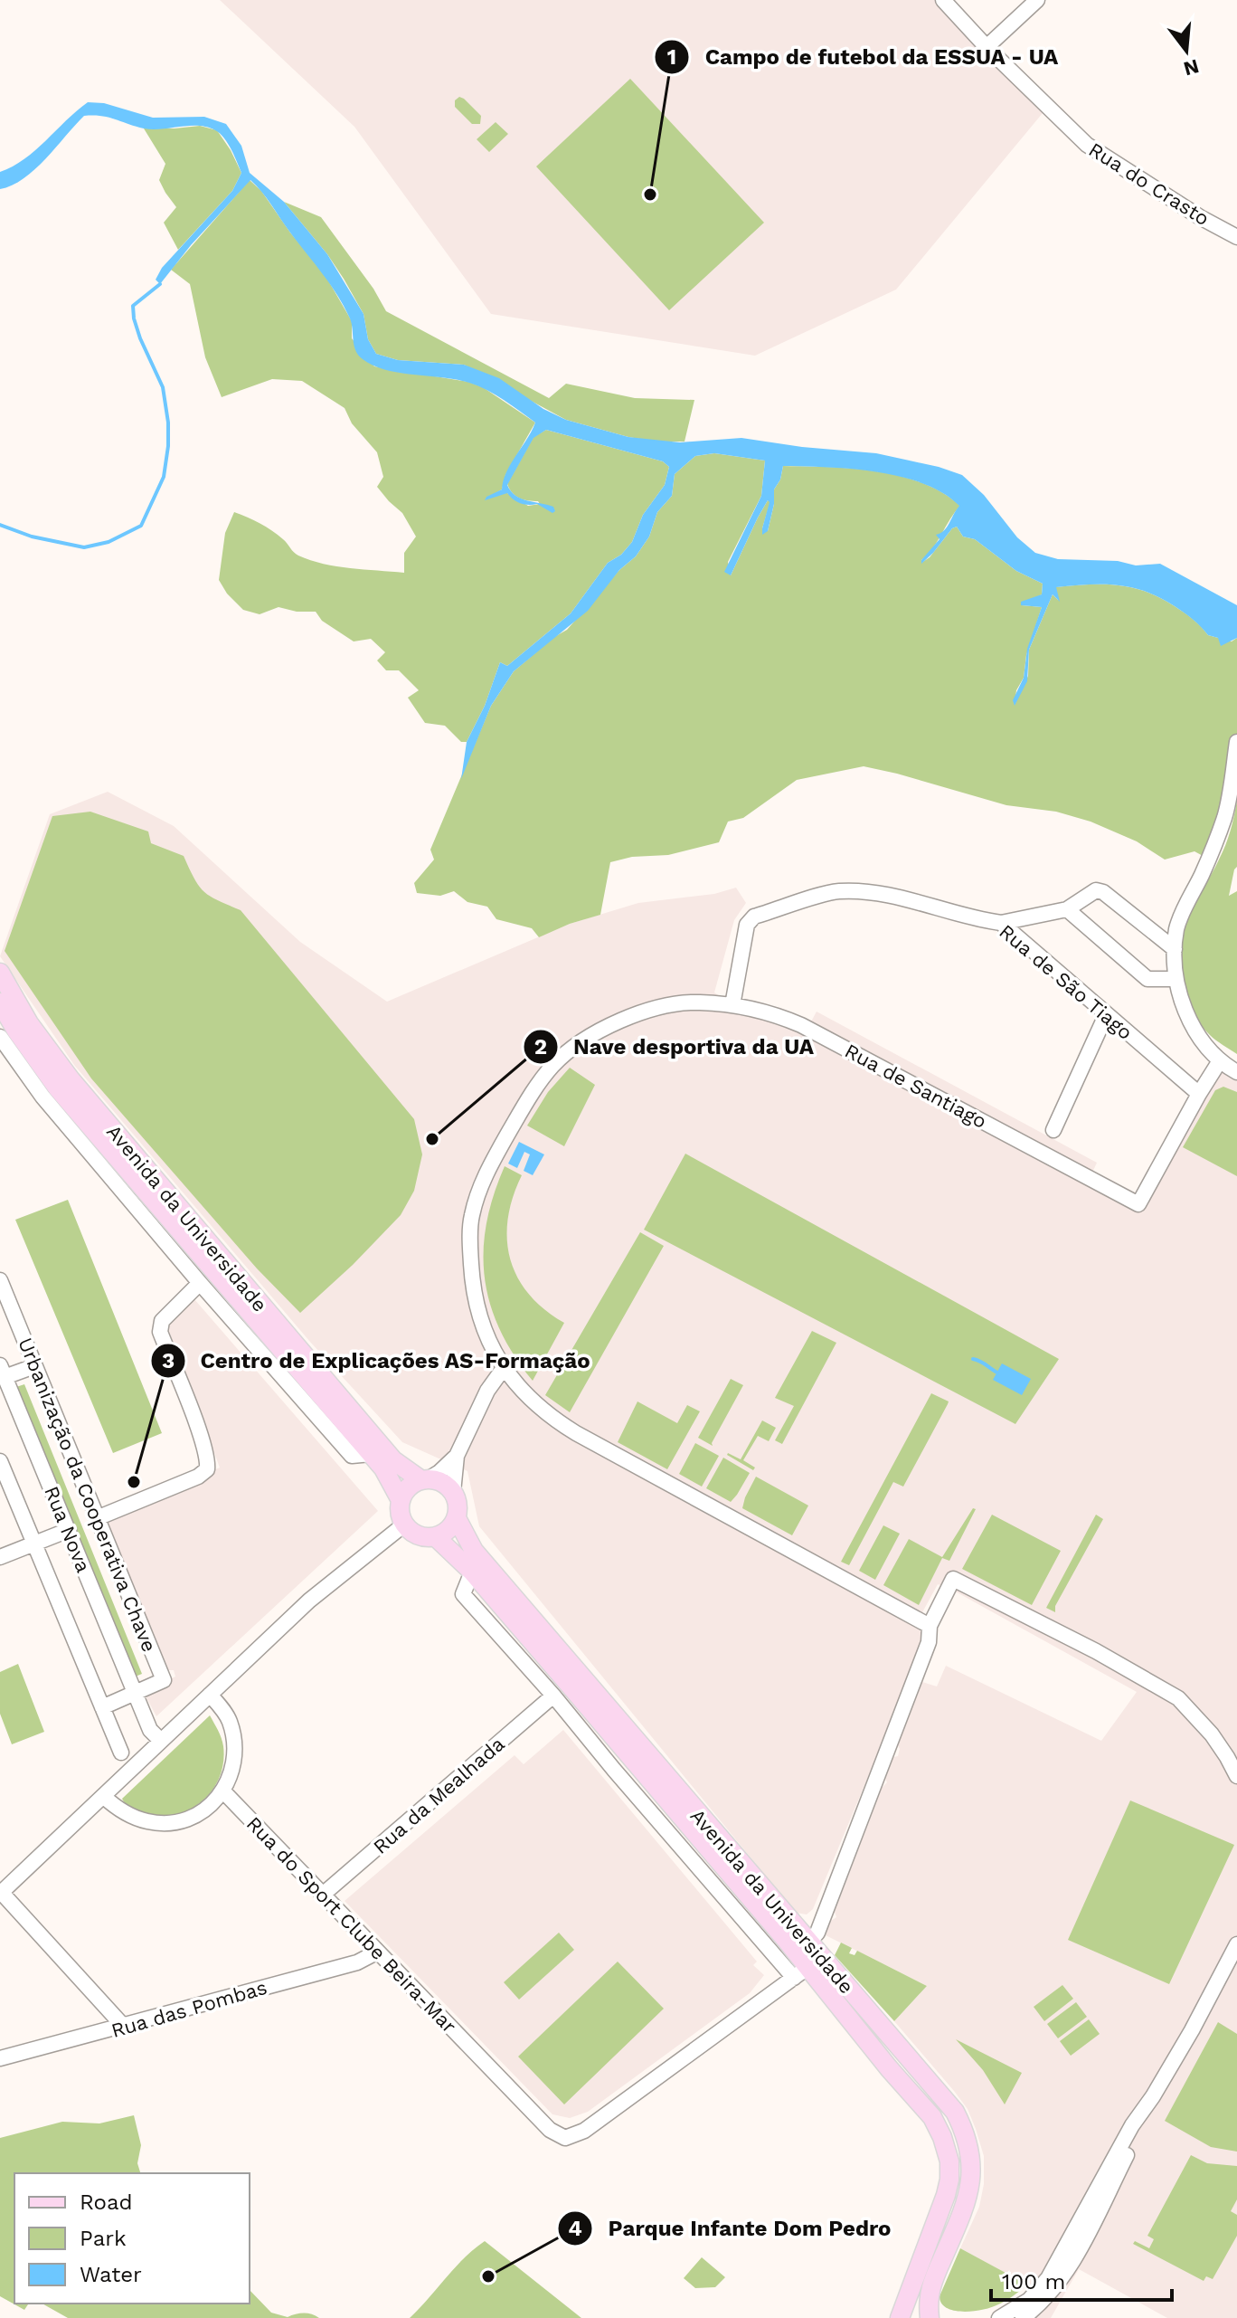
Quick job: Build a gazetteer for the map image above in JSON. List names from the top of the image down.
{
  "streets": {
    "main road": ["Avenida da Universidade"],
    "street": [
      "Rua do Crasto",
      "Rua de São Tiago",
      "Rua de Santiago",
      "Urbanização da Cooperativa Chave",
      "Rua Nova",
      "Rua da Mealhada",
      "Rua do Sport Clube Beira-Mar",
      "Rua das Pombas"
    ]
  },
  "crossings": [
    ["Rua de São Tiago", "Rua de Santiago"],
    ["Avenida da Universidade", "Rua da Mealhada"],
    ["Avenida da Universidade", "Rua do Sport Clube Beira-Mar"],
    ["Urbanização da Cooperativa Chave", "Rua Nova"],
    ["Rua da Mealhada", "Rua do Sport Clube Beira-Mar"],
    ["Rua do Sport Clube Beira-Mar", "Rua das Pombas"]
  ],
  "places": [
    "Campo de futebol da ESSUA - UA",
    "Nave desportiva da UA",
    "Centro de Explicações AS-Formação",
    "Parque Infante Dom Pedro"
  ],
  "legend": ["Road", "Park", "Water"],
  "scale_bar": "100 m",
  "north": "bottom"
}
